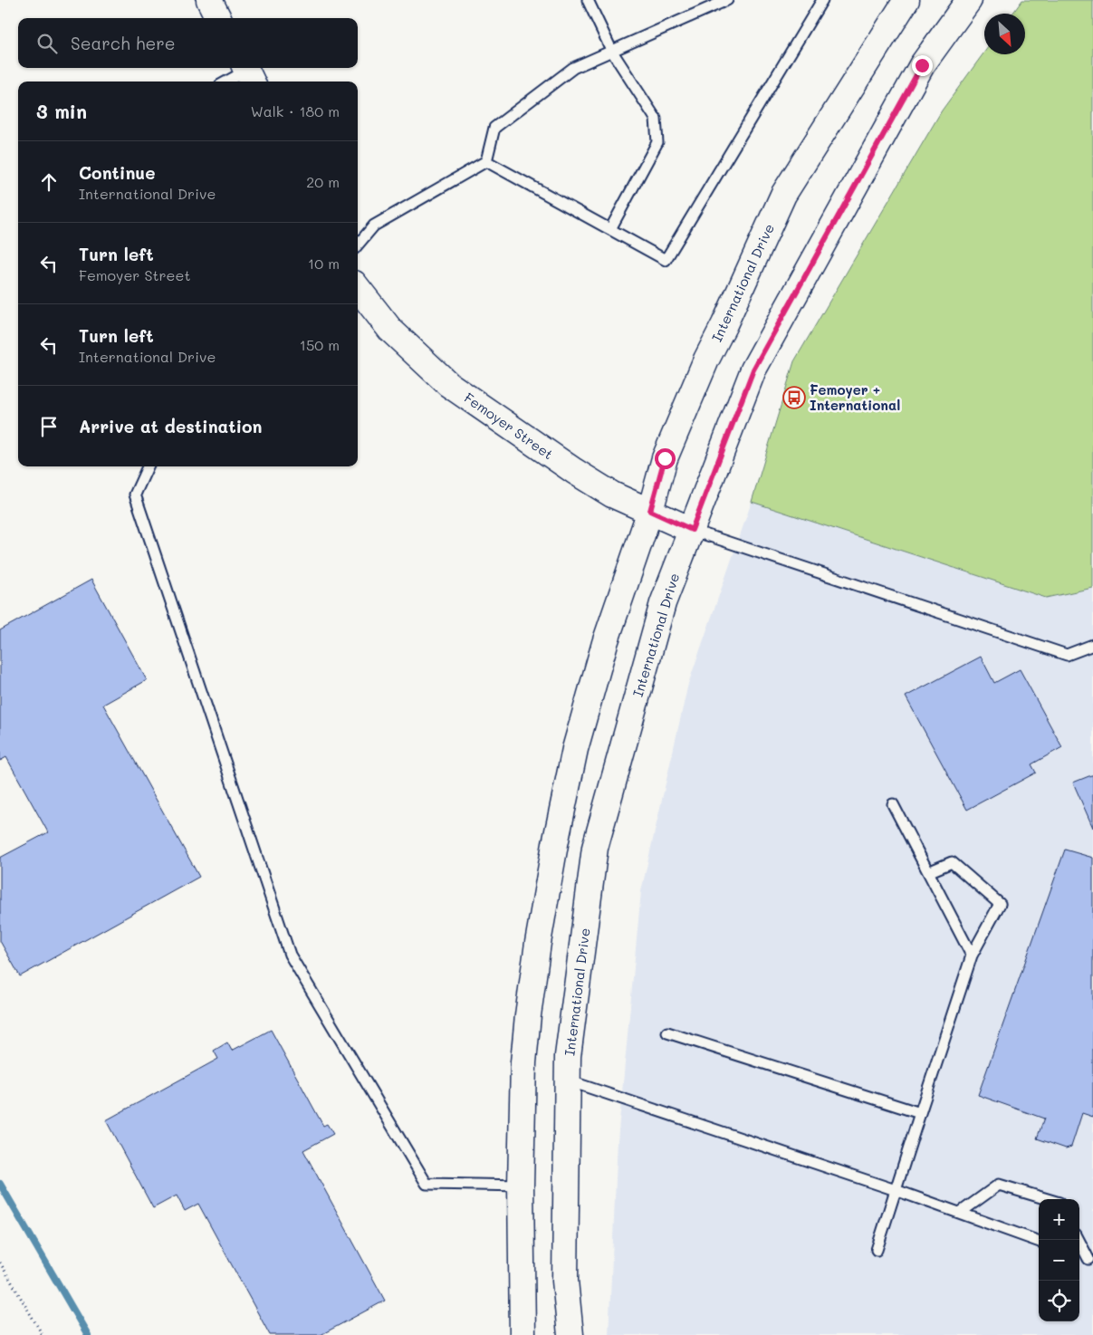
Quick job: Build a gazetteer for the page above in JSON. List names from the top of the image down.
{
  "streets": {
    "main road": ["International Drive", "Femoyer Street"]
  },
  "crossings": [
    ["International Drive", "Femoyer Street"]
  ],
  "places": {
    "bus stop": ["Femoyer + International"]
  },
  "north": "bottom right",
  "page": {
    "search": "Search here",
    "heading": ["3 min", "Walk · 180 m"],
    "list": [
      ["Continue", "International Drive", "20 m"],
      ["Turn left", "Femoyer Street", "10 m"],
      ["Turn left", "International Drive", "150 m"],
      "Arrive at destination"
    ],
    "map_buttons": ["+", "−"]
  }
}
